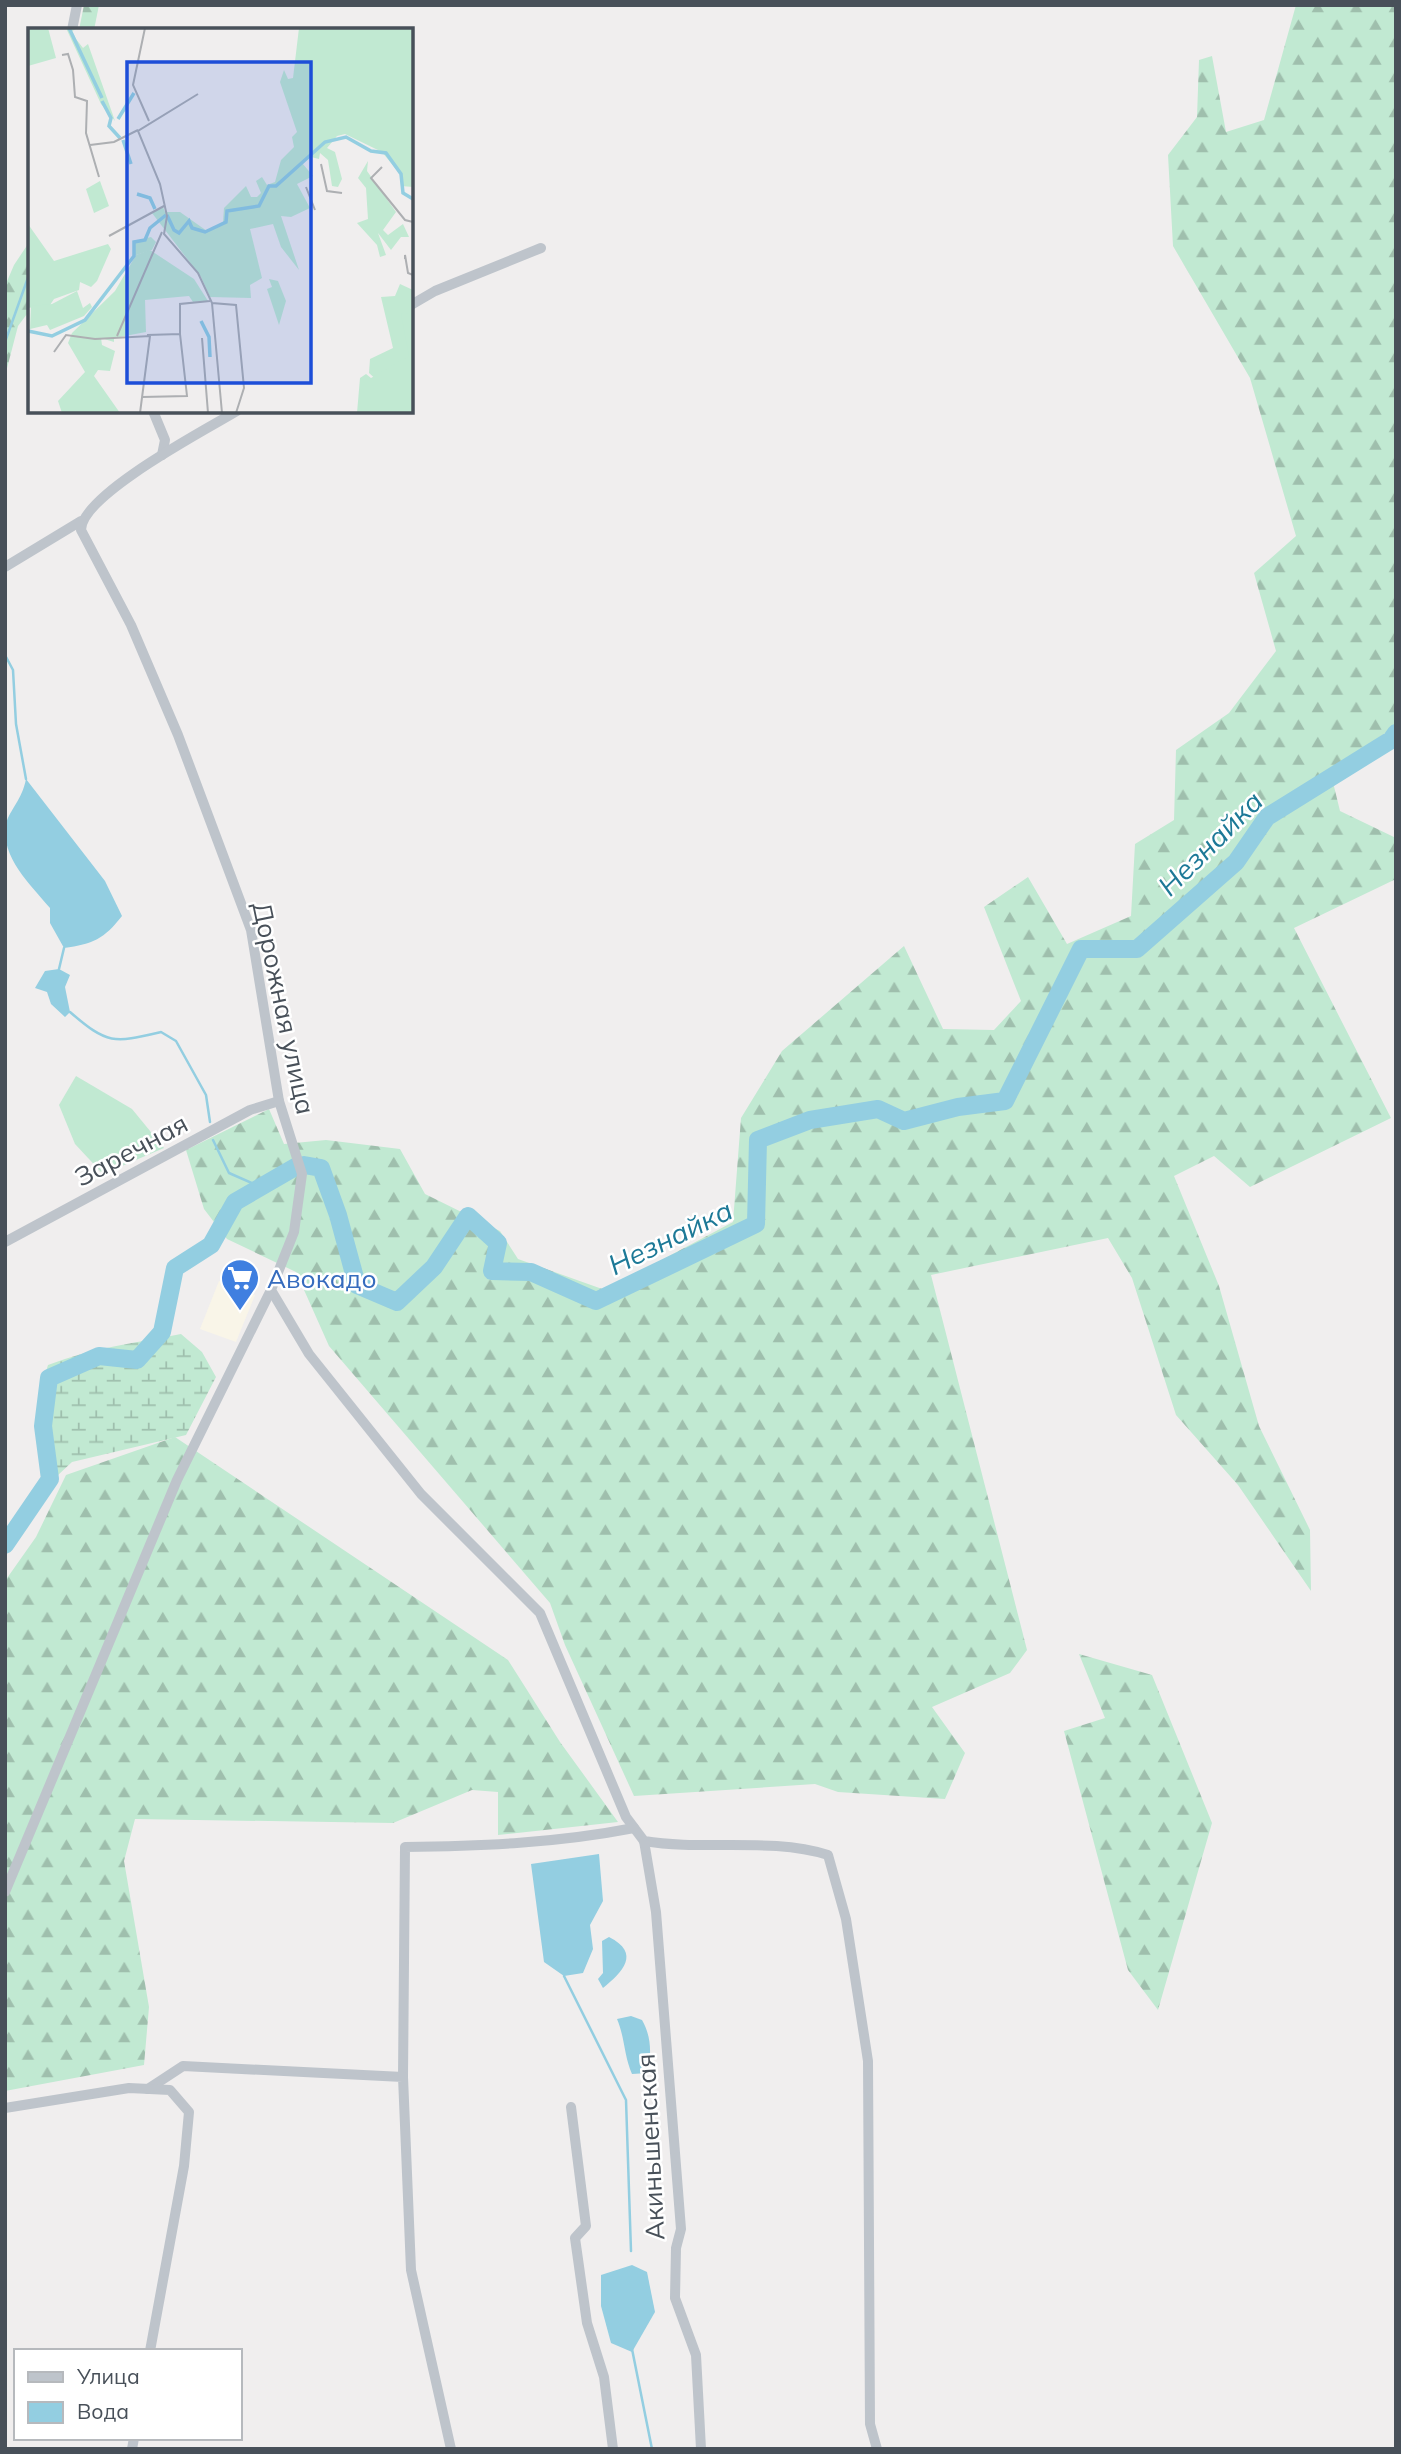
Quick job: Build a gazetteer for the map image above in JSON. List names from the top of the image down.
{
  "streets": {
    "street": ["Дорожная улица", "Заречная", "Акиньшенская"]
  },
  "crossings": [
    ["Дорожная улица", "Заречная"]
  ],
  "water": ["Незнайка"],
  "places": {
    "supermarket": ["Авокадо"]
  },
  "legend": ["Улица", "Вода"]
}
